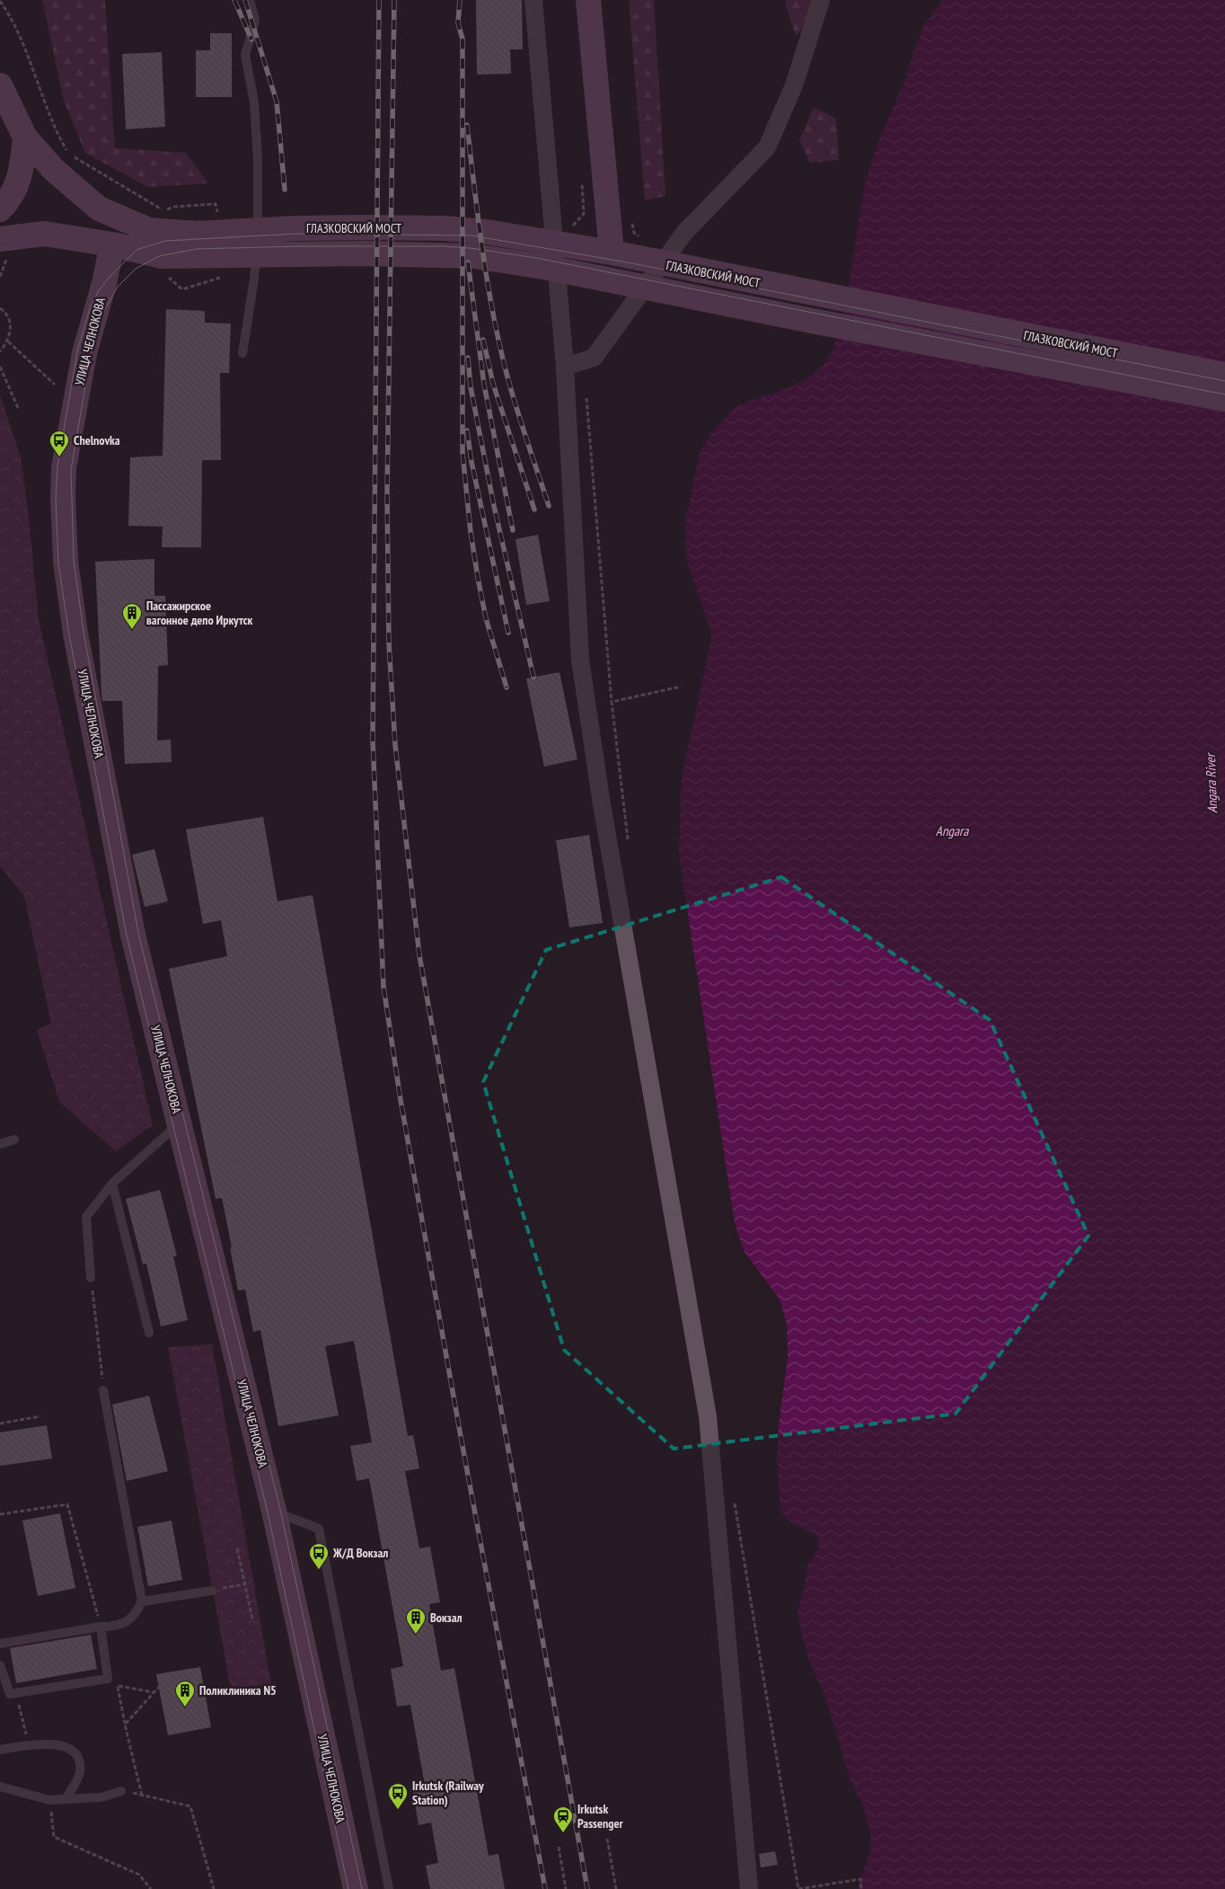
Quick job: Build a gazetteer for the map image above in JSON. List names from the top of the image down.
{
  "streets": {
    "main road": ["ГЛАЗКОВСКИЙ МОСТ", "УЛИЦА ЧЕЛНОКОВА"]
  },
  "water": ["Angara River", "Angara"],
  "places": {
    "bus stop": ["Chelnovka", "Ж/Д Вокзал", "Irkutsk (Railway Station)"],
    "building": ["Пассажирское вагонное депо Иркутск", "Вокзал", "Поликлиника N5"],
    "station": ["Irkutsk Passenger"]
  }
}
